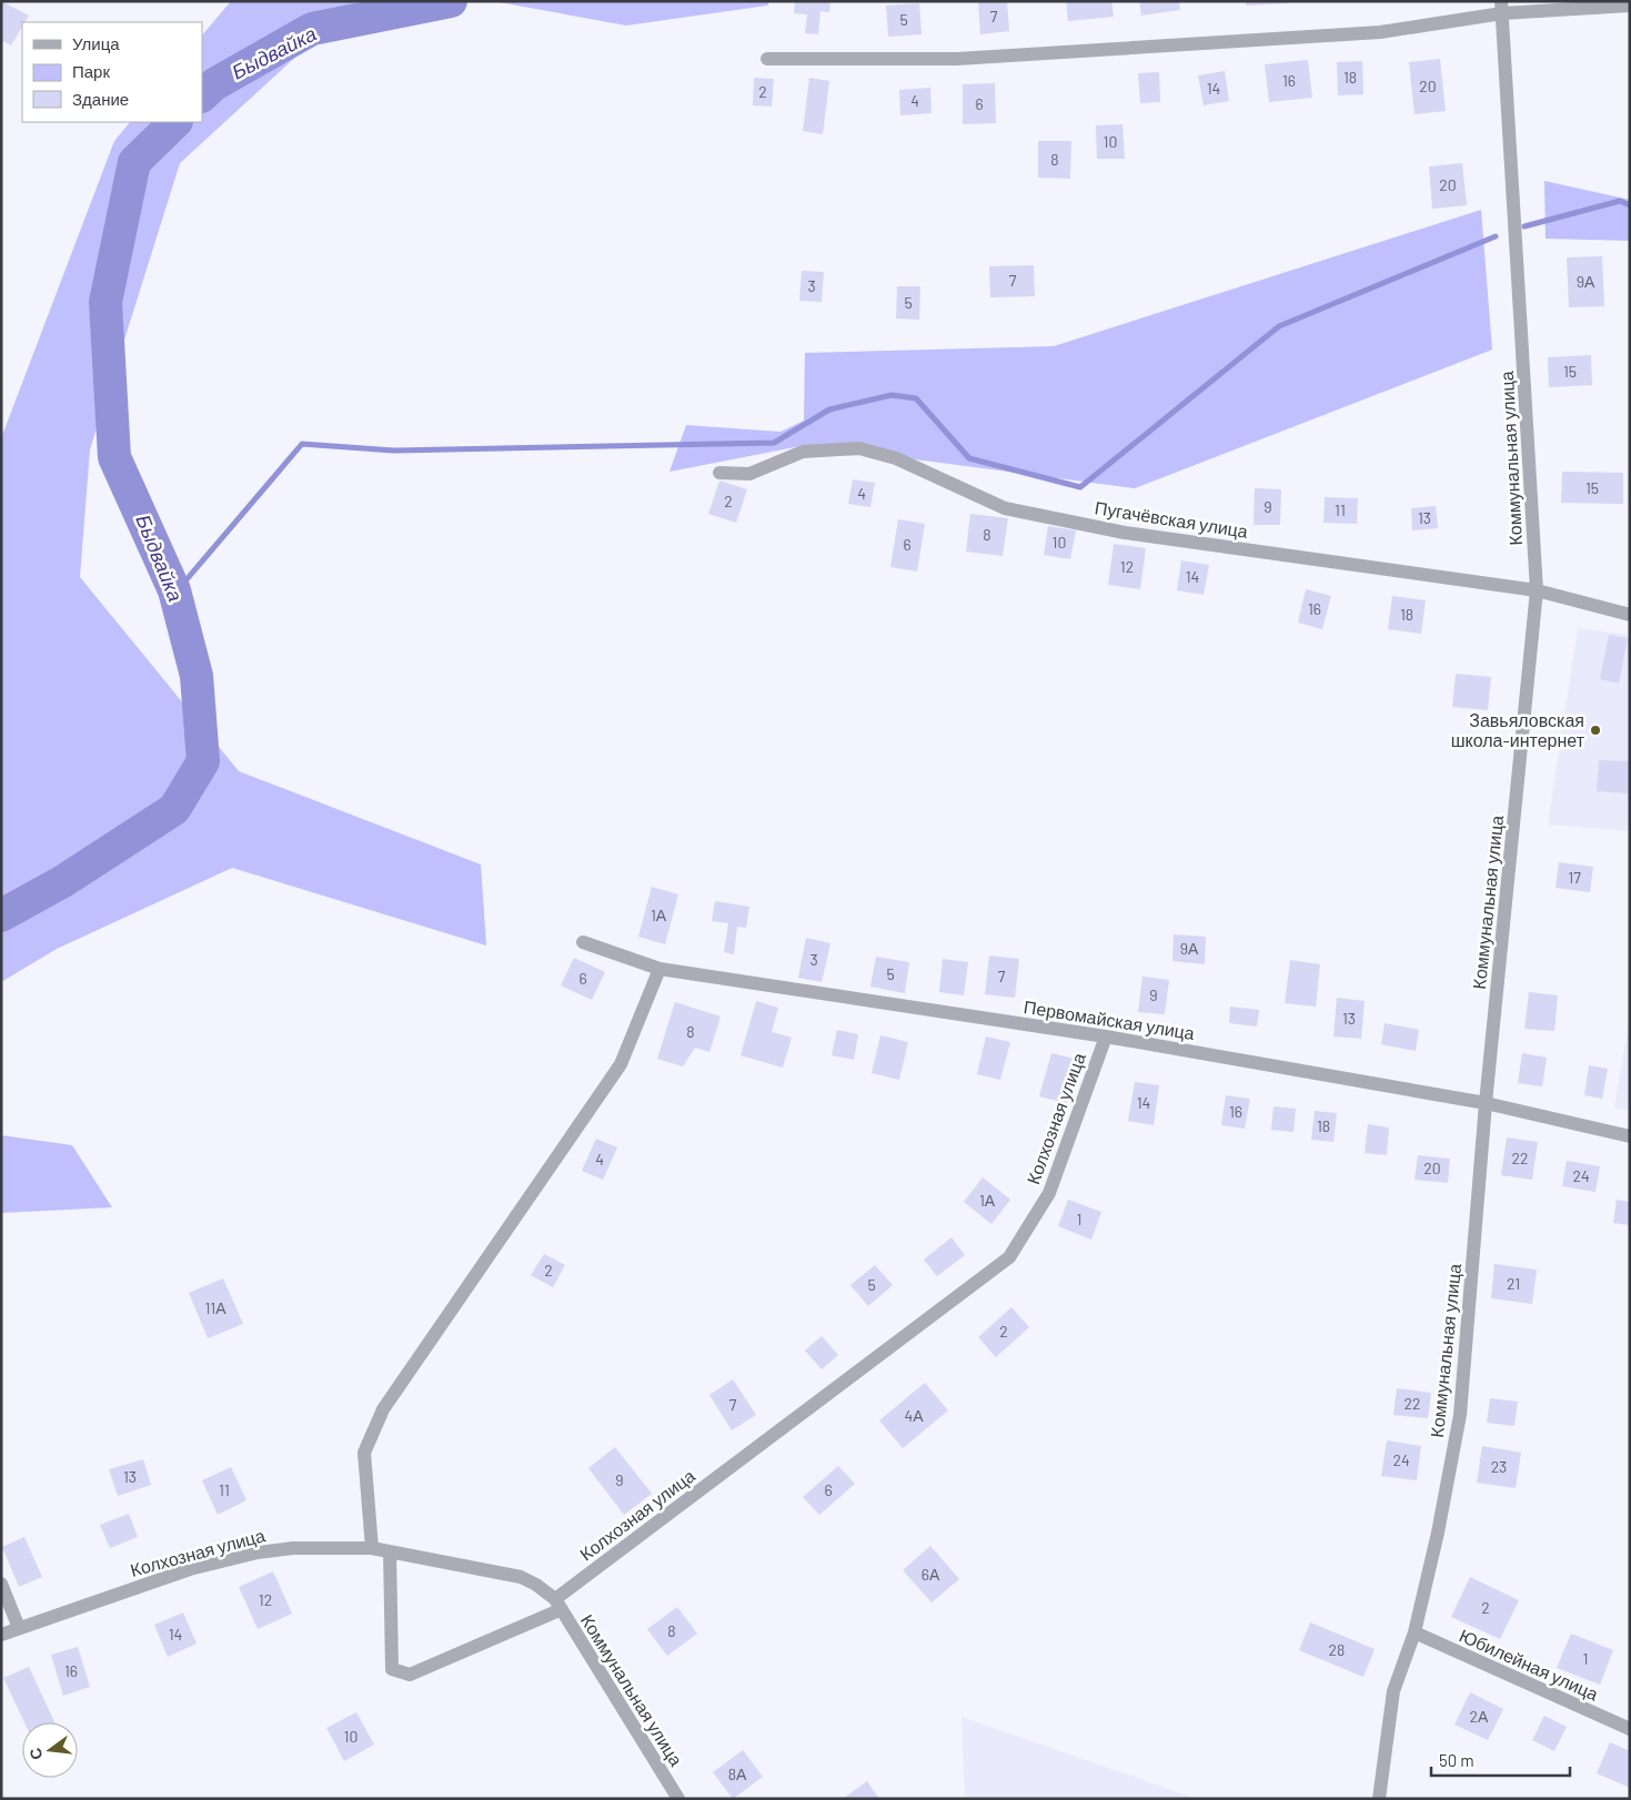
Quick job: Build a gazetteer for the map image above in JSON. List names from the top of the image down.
{
  "streets": {
    "street": [
      "Коммунальная улица",
      "Пугачёвская улица",
      "Первомайская улица",
      "Колхозная улица",
      "Юбилейная улица"
    ]
  },
  "crossings": [
    ["Коммунальная улица", "Пугачёвская улица"],
    ["Коммунальная улица", "Первомайская улица"],
    ["Коммунальная улица", "Колхозная улица"],
    ["Коммунальная улица", "Юбилейная улица"],
    ["Первомайская улица", "Колхозная улица"]
  ],
  "water": ["Быдвайка"],
  "places": ["Завьяловская школа-интернет"],
  "house_numbers": [
    "7",
    "5",
    "18",
    "16",
    "20",
    "14",
    "2",
    "4",
    "6",
    "10",
    "8",
    "20",
    "7",
    "9А",
    "3",
    "5",
    "15",
    "15",
    "4",
    "2",
    "9",
    "11",
    "13",
    "8",
    "10",
    "6",
    "12",
    "14",
    "16",
    "18",
    "17",
    "1А",
    "9А",
    "3",
    "5",
    "7",
    "6",
    "9",
    "13",
    "8",
    "14",
    "16",
    "18",
    "22",
    "4",
    "20",
    "24",
    "1А",
    "1",
    "2",
    "21",
    "5",
    "11А",
    "2",
    "22",
    "7",
    "4А",
    "24",
    "23",
    "13",
    "9",
    "11",
    "6",
    "6А",
    "12",
    "2",
    "8",
    "14",
    "28",
    "1",
    "16",
    "2А",
    "10",
    "8А"
  ],
  "legend": ["Улица", "Парк", "Здание"],
  "scale_bar": "50 m",
  "north": "left"
}
